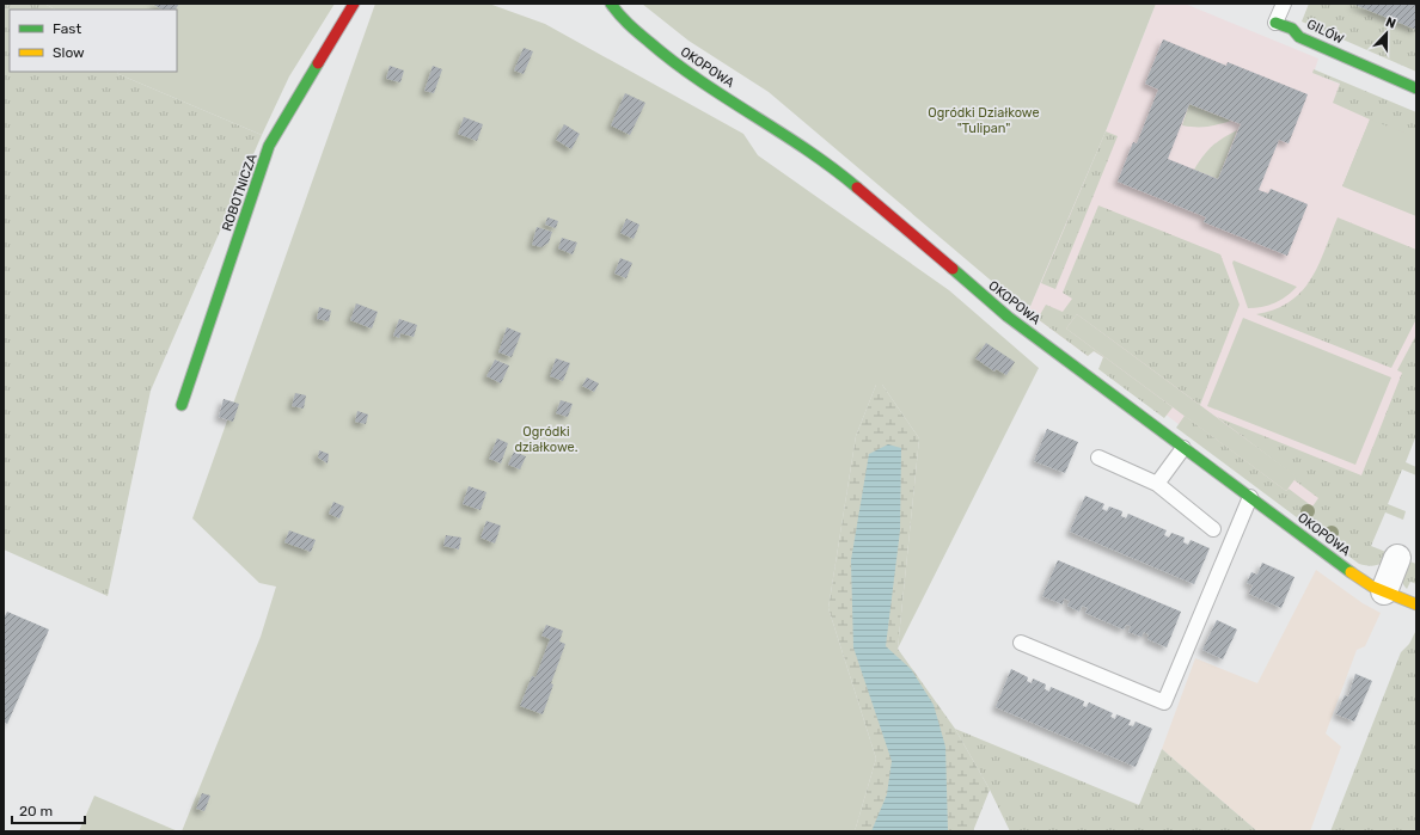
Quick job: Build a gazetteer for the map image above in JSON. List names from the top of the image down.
{
  "streets": {
    "street": ["GILÓW", "OKOPOWA", "ROBOTNICZA"]
  },
  "parks": ["Ogródki Działkowe \"Tulipan\"", "Ogródki działkowe."],
  "legend": ["Fast", "Slow"],
  "scale_bar": "20 m",
  "north": "top"
}
